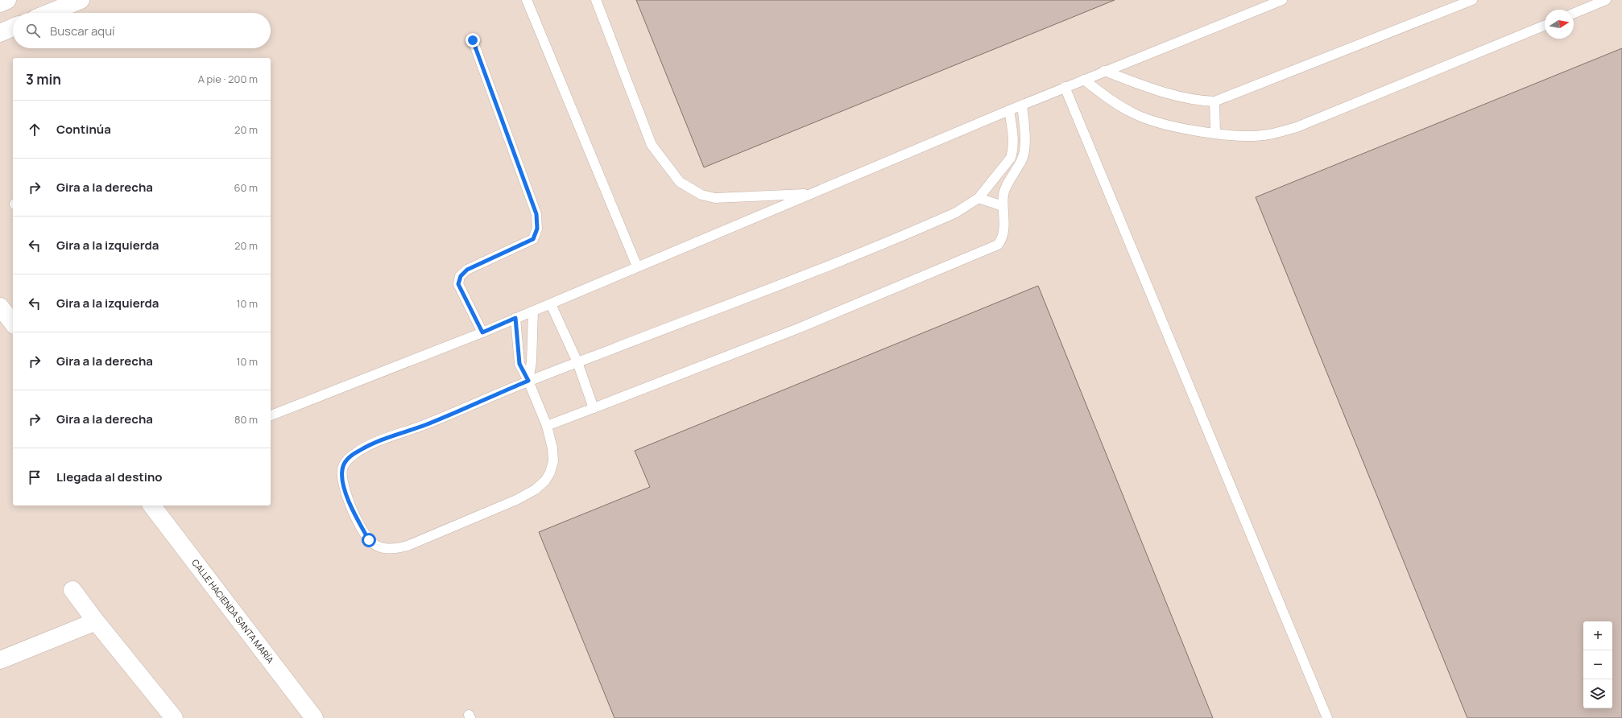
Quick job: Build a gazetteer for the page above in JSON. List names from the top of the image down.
{
  "streets": {
    "street": ["CALLE HACIENDA SANTA MARÍA"]
  },
  "north": "right",
  "page": {
    "search": "Buscar aquí",
    "heading": ["3 min", "A pie · 200 m"],
    "list": [
      ["Continúa", "20 m"],
      ["Gira a la derecha", "60 m"],
      ["Gira a la izquierda", "20 m"],
      ["Gira a la izquierda", "10 m"],
      ["Gira a la derecha", "10 m"],
      ["Gira a la derecha", "80 m"],
      "Llegada al destino"
    ],
    "map_buttons": ["+", "−"]
  }
}
